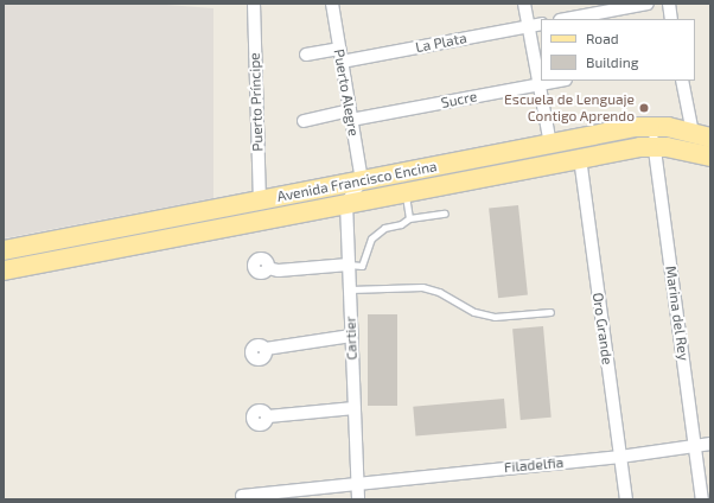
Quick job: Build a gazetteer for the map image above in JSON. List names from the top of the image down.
{
  "streets": {
    "main road": ["Avenida Francisco Encina"],
    "street": [
      "La Plata",
      "Puerto Alegre",
      "Sucre",
      "Puerto Príncipe",
      "Marina del Rey",
      "Oro Grande",
      "Cartier",
      "Filadelfia"
    ]
  },
  "crossings": [
    ["La Plata", "Puerto Alegre"],
    ["Puerto Alegre", "Sucre"],
    ["Puerto Alegre", "Avenida Francisco Encina"],
    ["Puerto Príncipe", "Avenida Francisco Encina"],
    ["Avenida Francisco Encina", "Marina del Rey"],
    ["Avenida Francisco Encina", "Oro Grande"],
    ["Avenida Francisco Encina", "Cartier"],
    ["Marina del Rey", "Filadelfia"],
    ["Oro Grande", "Filadelfia"],
    ["Cartier", "Filadelfia"]
  ],
  "places": ["Escuela de Lenguaje Contigo Aprendo"],
  "legend": ["Road", "Building"]
}
